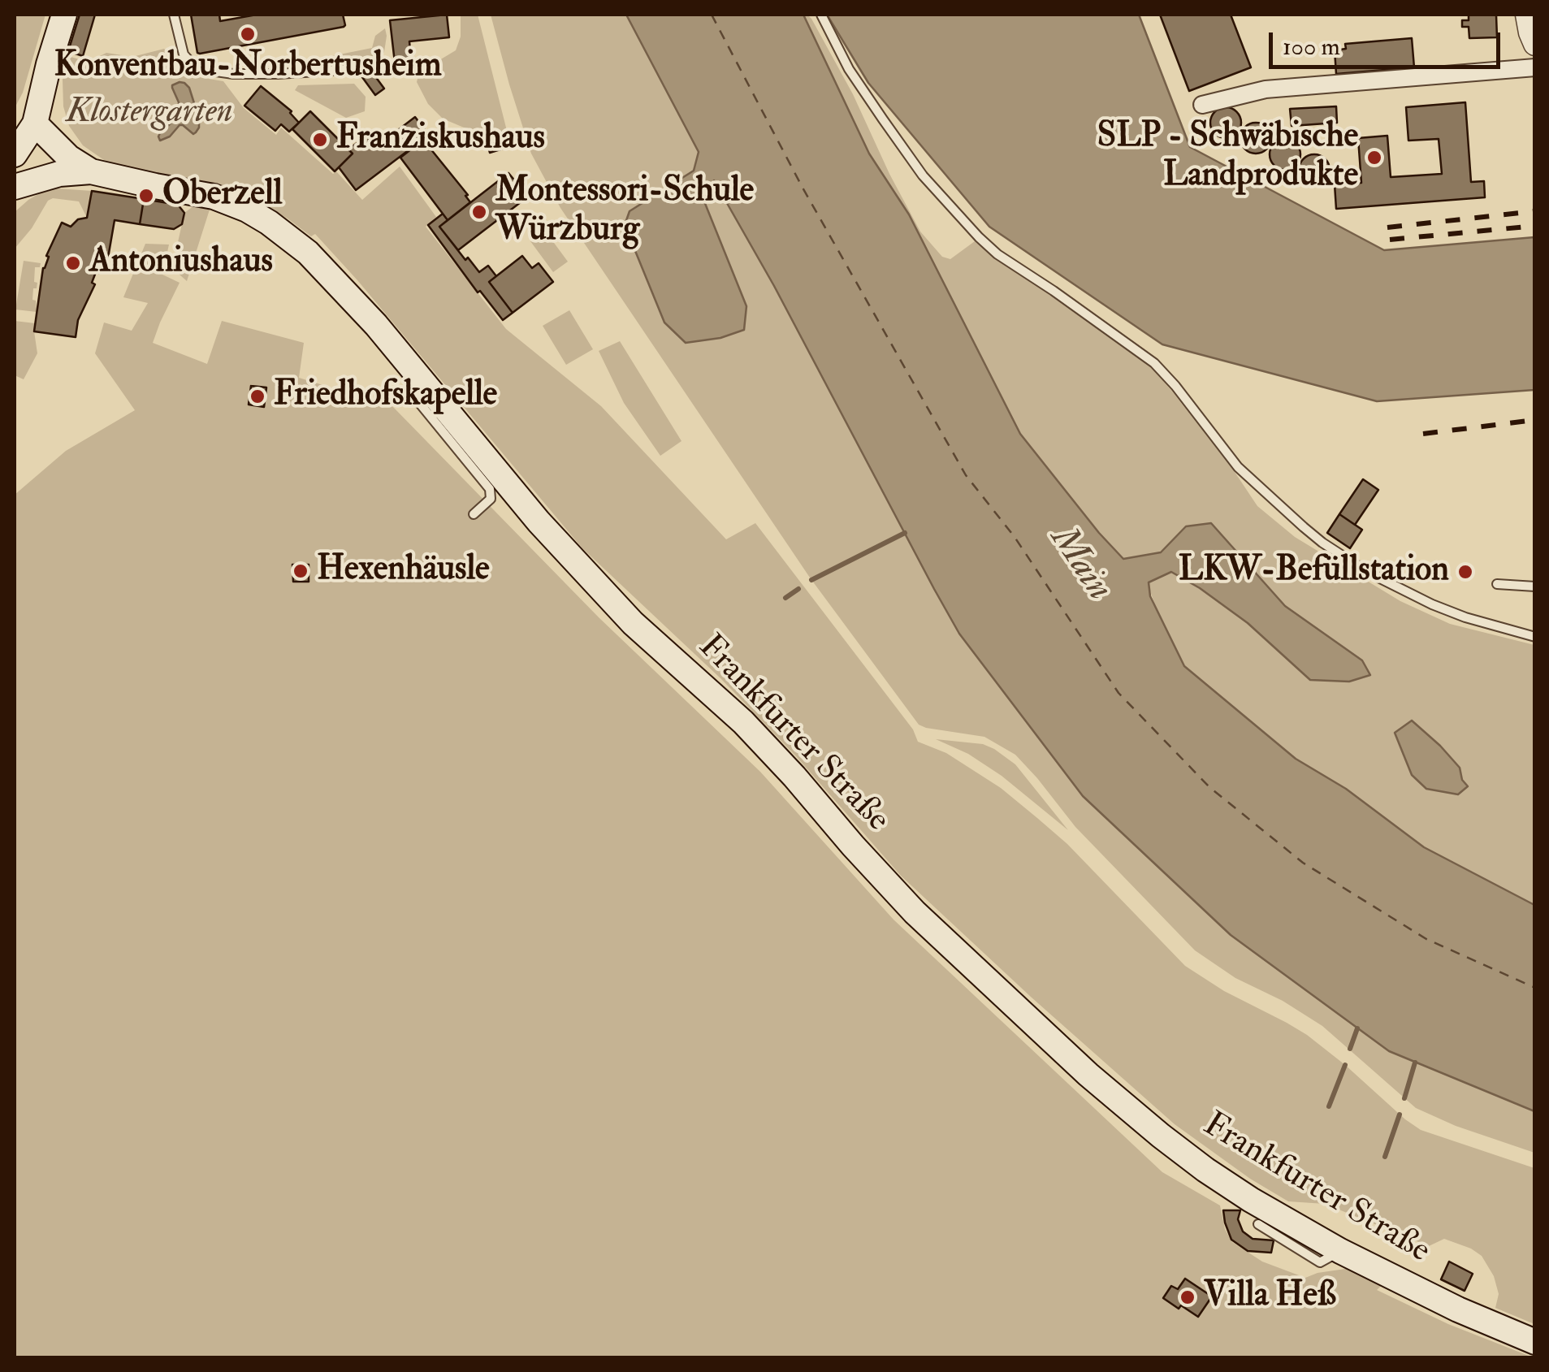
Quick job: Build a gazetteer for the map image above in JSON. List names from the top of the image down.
{
  "streets": {
    "main road": ["Frankfurter Straße"]
  },
  "water": ["Main"],
  "parks": ["Klostergarten"],
  "places": [
    "Konventbau-Norbertusheim",
    "Franziskushaus",
    "SLP - Schwäbische Landprodukte",
    "Oberzell",
    "Montessori-Schule Würzburg",
    "Antoniushaus",
    "Friedhofskapelle",
    "Hexenhäusle",
    "LKW-Befüllstation",
    "Villa Heß"
  ],
  "scale_bar": "100 m"
}
